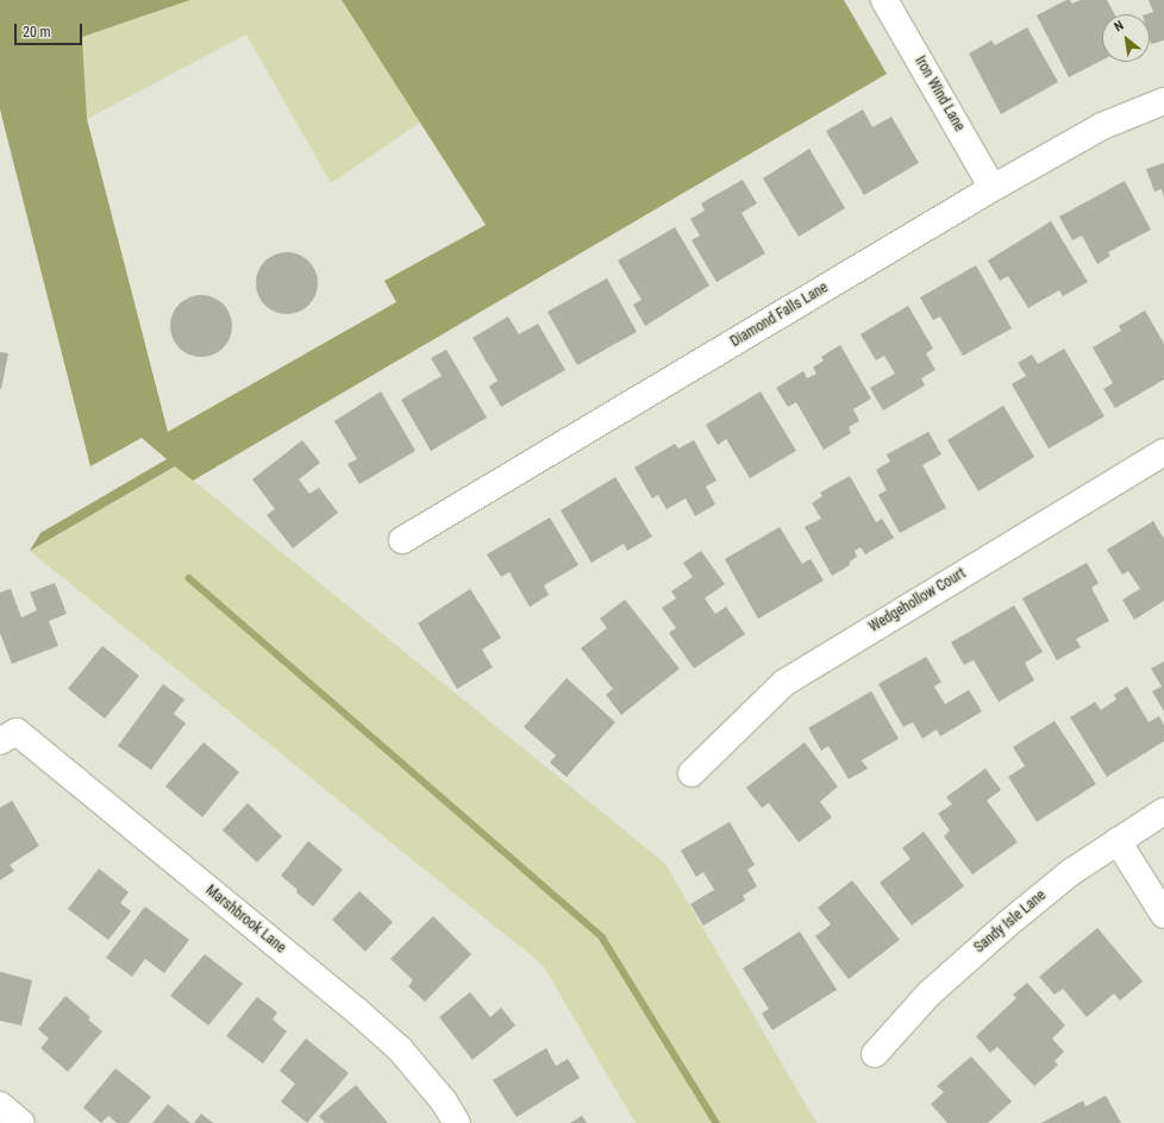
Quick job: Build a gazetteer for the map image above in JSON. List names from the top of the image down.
{
  "streets": {
    "street": [
      "Iron Wind Lane",
      "Diamond Falls Lane",
      "Wedgehollow Court",
      "Marshbrook Lane",
      "Sandy Isle Lane"
    ]
  },
  "crossings": [
    ["Iron Wind Lane", "Diamond Falls Lane"]
  ],
  "scale_bar": "20 m",
  "north": "top left"
}
